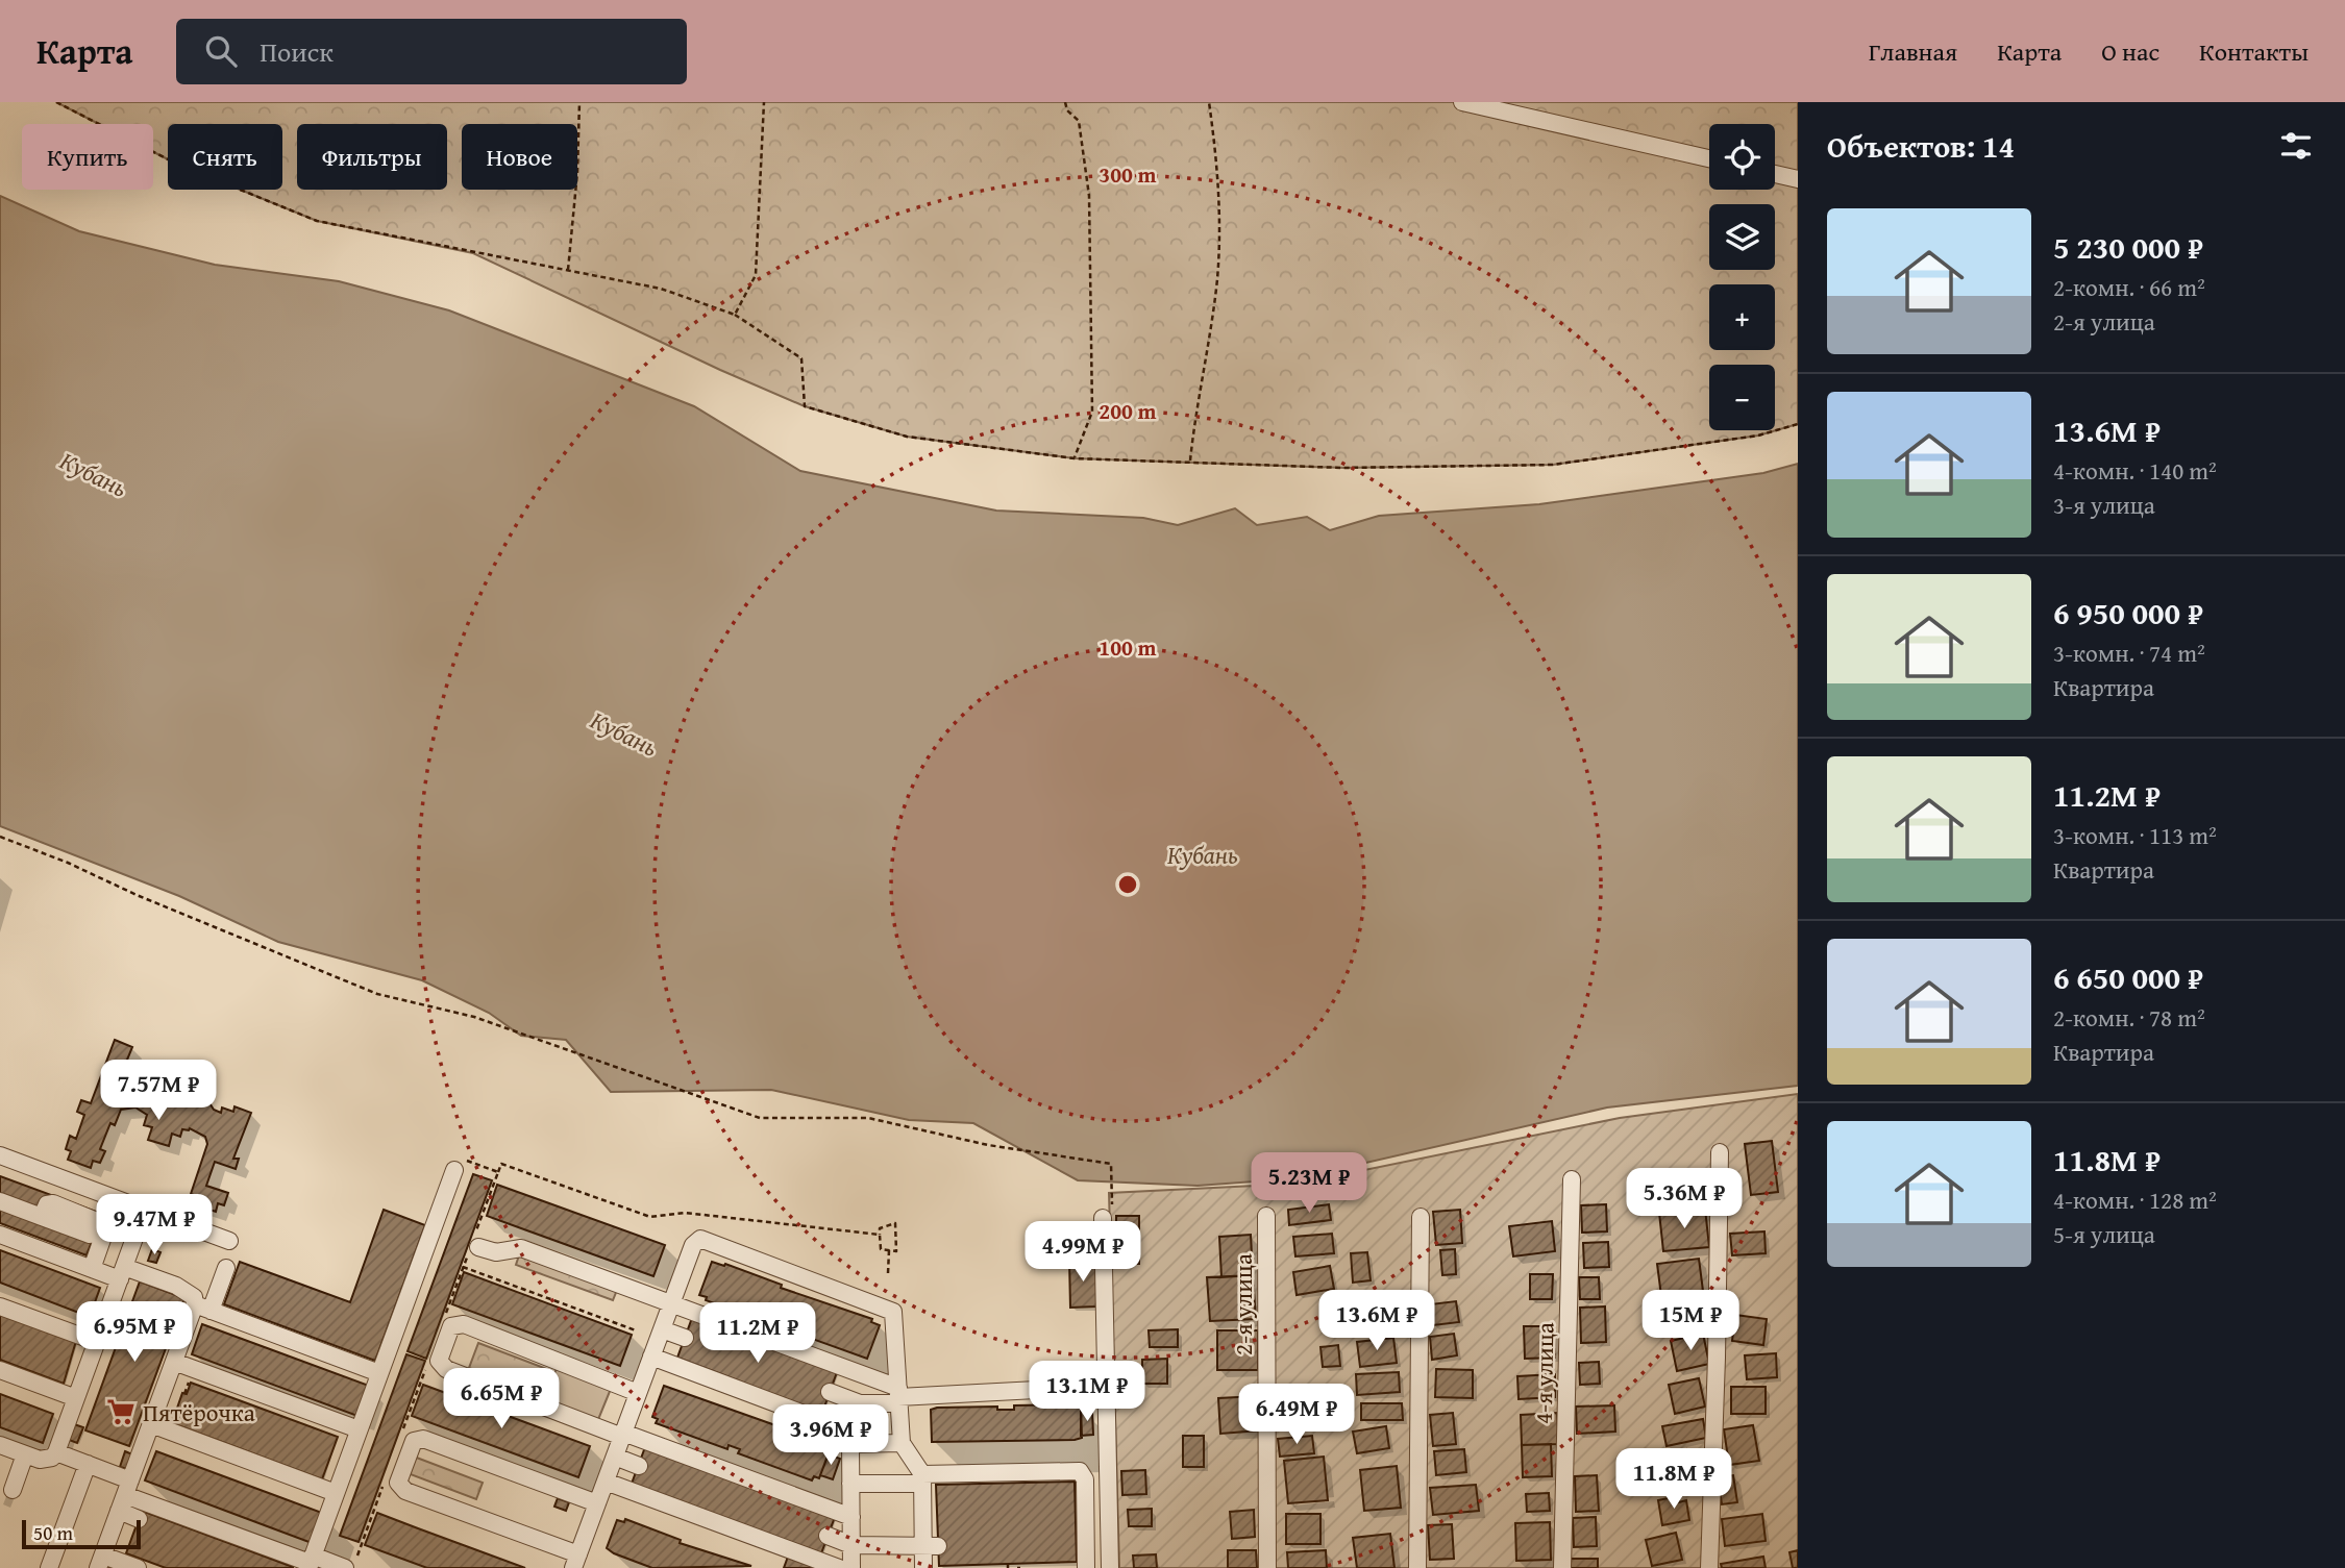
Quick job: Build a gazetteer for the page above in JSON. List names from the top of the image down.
{
  "streets": {
    "street": ["2-я улица", "4-я улица"]
  },
  "water": ["Кубань"],
  "places": {
    "supermarket": ["Пятёрочка"]
  },
  "scale_bar": "50 m",
  "page": {
    "header": "Карта",
    "search": "Поиск",
    "nav": [
      "Главная",
      "Карта",
      "О нас",
      "Контакты"
    ],
    "heading": "Объектов: 14",
    "map_buttons": ["+", "−"],
    "chip": [
      "Купить",
      "Снять",
      "Фильтры",
      "Новое"
    ],
    "list": [
      {
        "name": "5 230 000 ₽",
        "note": "2-комн. · 66 m² · 2-я улица"
      },
      {
        "name": "13.6M ₽",
        "note": "4-комн. · 140 m² · 3-я улица"
      },
      {
        "name": "6 950 000 ₽",
        "note": "3-комн. · 74 m² · Квартира"
      },
      {
        "name": "11.2M ₽",
        "note": "3-комн. · 113 m² · Квартира"
      },
      {
        "name": "6 650 000 ₽",
        "note": "2-комн. · 78 m² · Квартира"
      },
      {
        "name": "11.8M ₽",
        "note": "4-комн. · 128 m² · 5-я улица"
      }
    ],
    "price": [
      "7.57M ₽",
      "5.23M ₽",
      "5.36M ₽",
      "9.47M ₽",
      "4.99M ₽",
      "13.6M ₽",
      "15M ₽",
      "6.95M ₽",
      "11.2M ₽",
      "13.1M ₽",
      "6.65M ₽",
      "6.49M ₽",
      "3.96M ₽",
      "11.8M ₽"
    ],
    "scale": "50 m"
  },
  "rings": ["300 m", "200 m", "100 m"]
}
